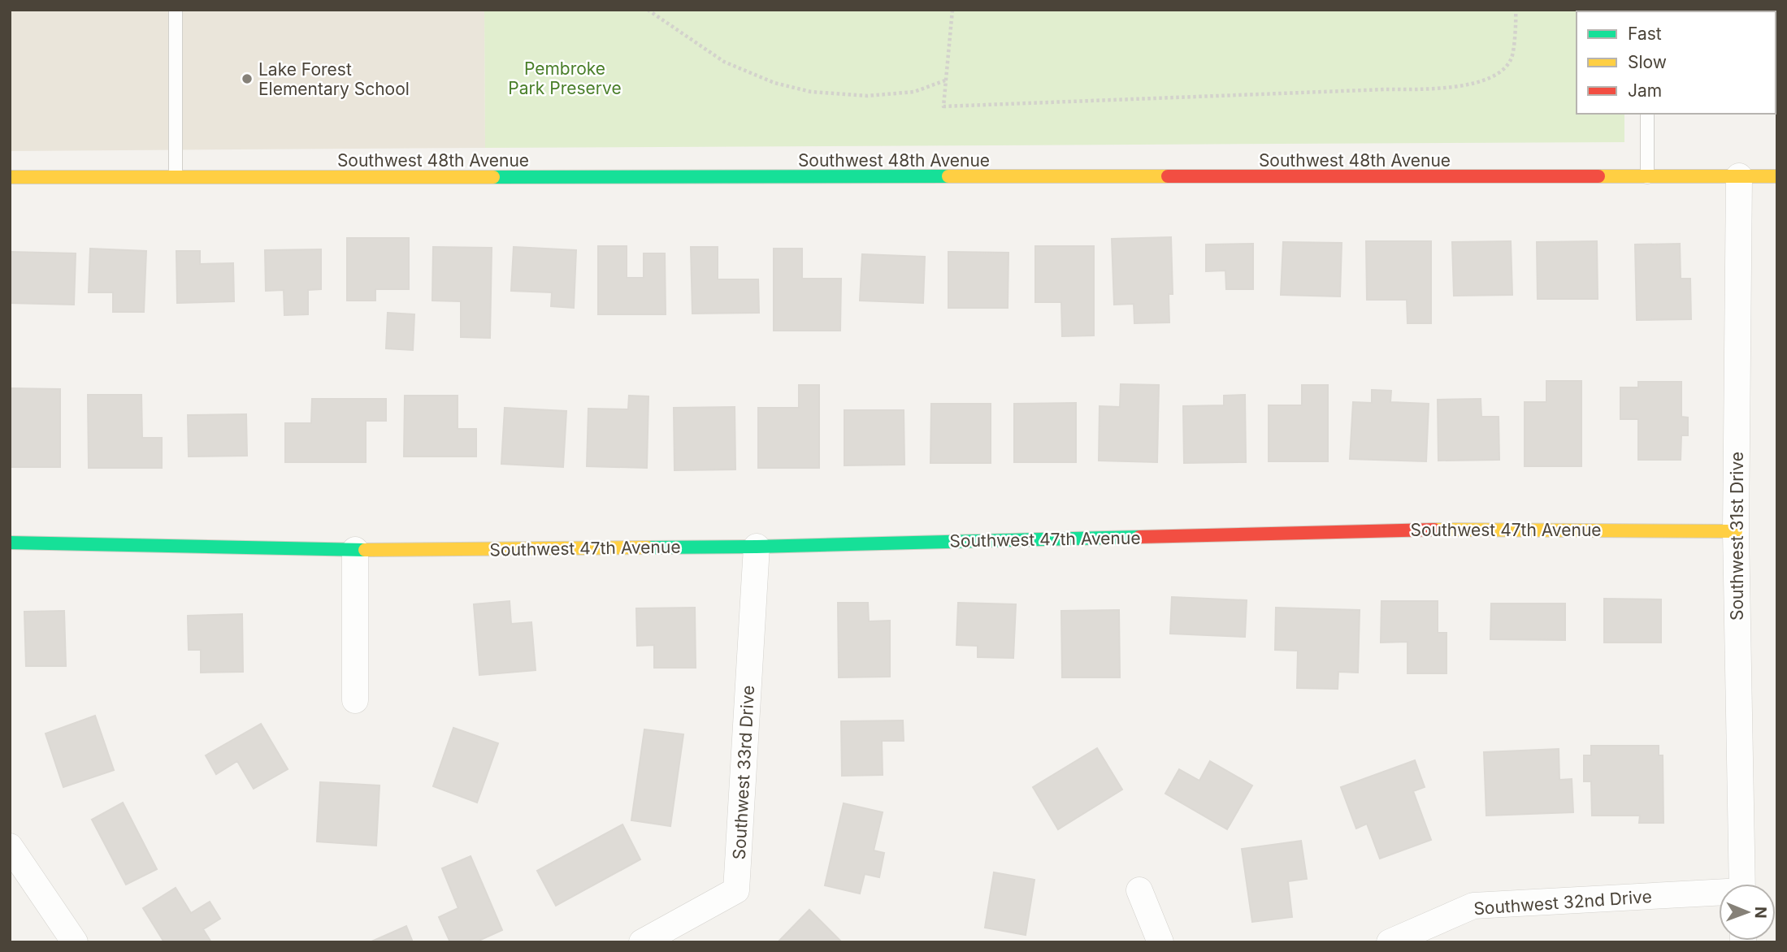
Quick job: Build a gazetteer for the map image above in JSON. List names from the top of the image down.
{
  "streets": {
    "street": [
      "Southwest 48th Avenue",
      "Southwest 47th Avenue",
      "Southwest 31st Drive",
      "Southwest 33rd Drive",
      "Southwest 32nd Drive"
    ]
  },
  "crossings": [
    ["Southwest 48th Avenue", "Southwest 31st Drive"],
    ["Southwest 47th Avenue", "Southwest 31st Drive"],
    ["Southwest 47th Avenue", "Southwest 33rd Drive"]
  ],
  "parks": ["Pembroke Park Preserve"],
  "places": ["Lake Forest Elementary School"],
  "legend": ["Fast", "Slow", "Jam"],
  "north": "right"
}
